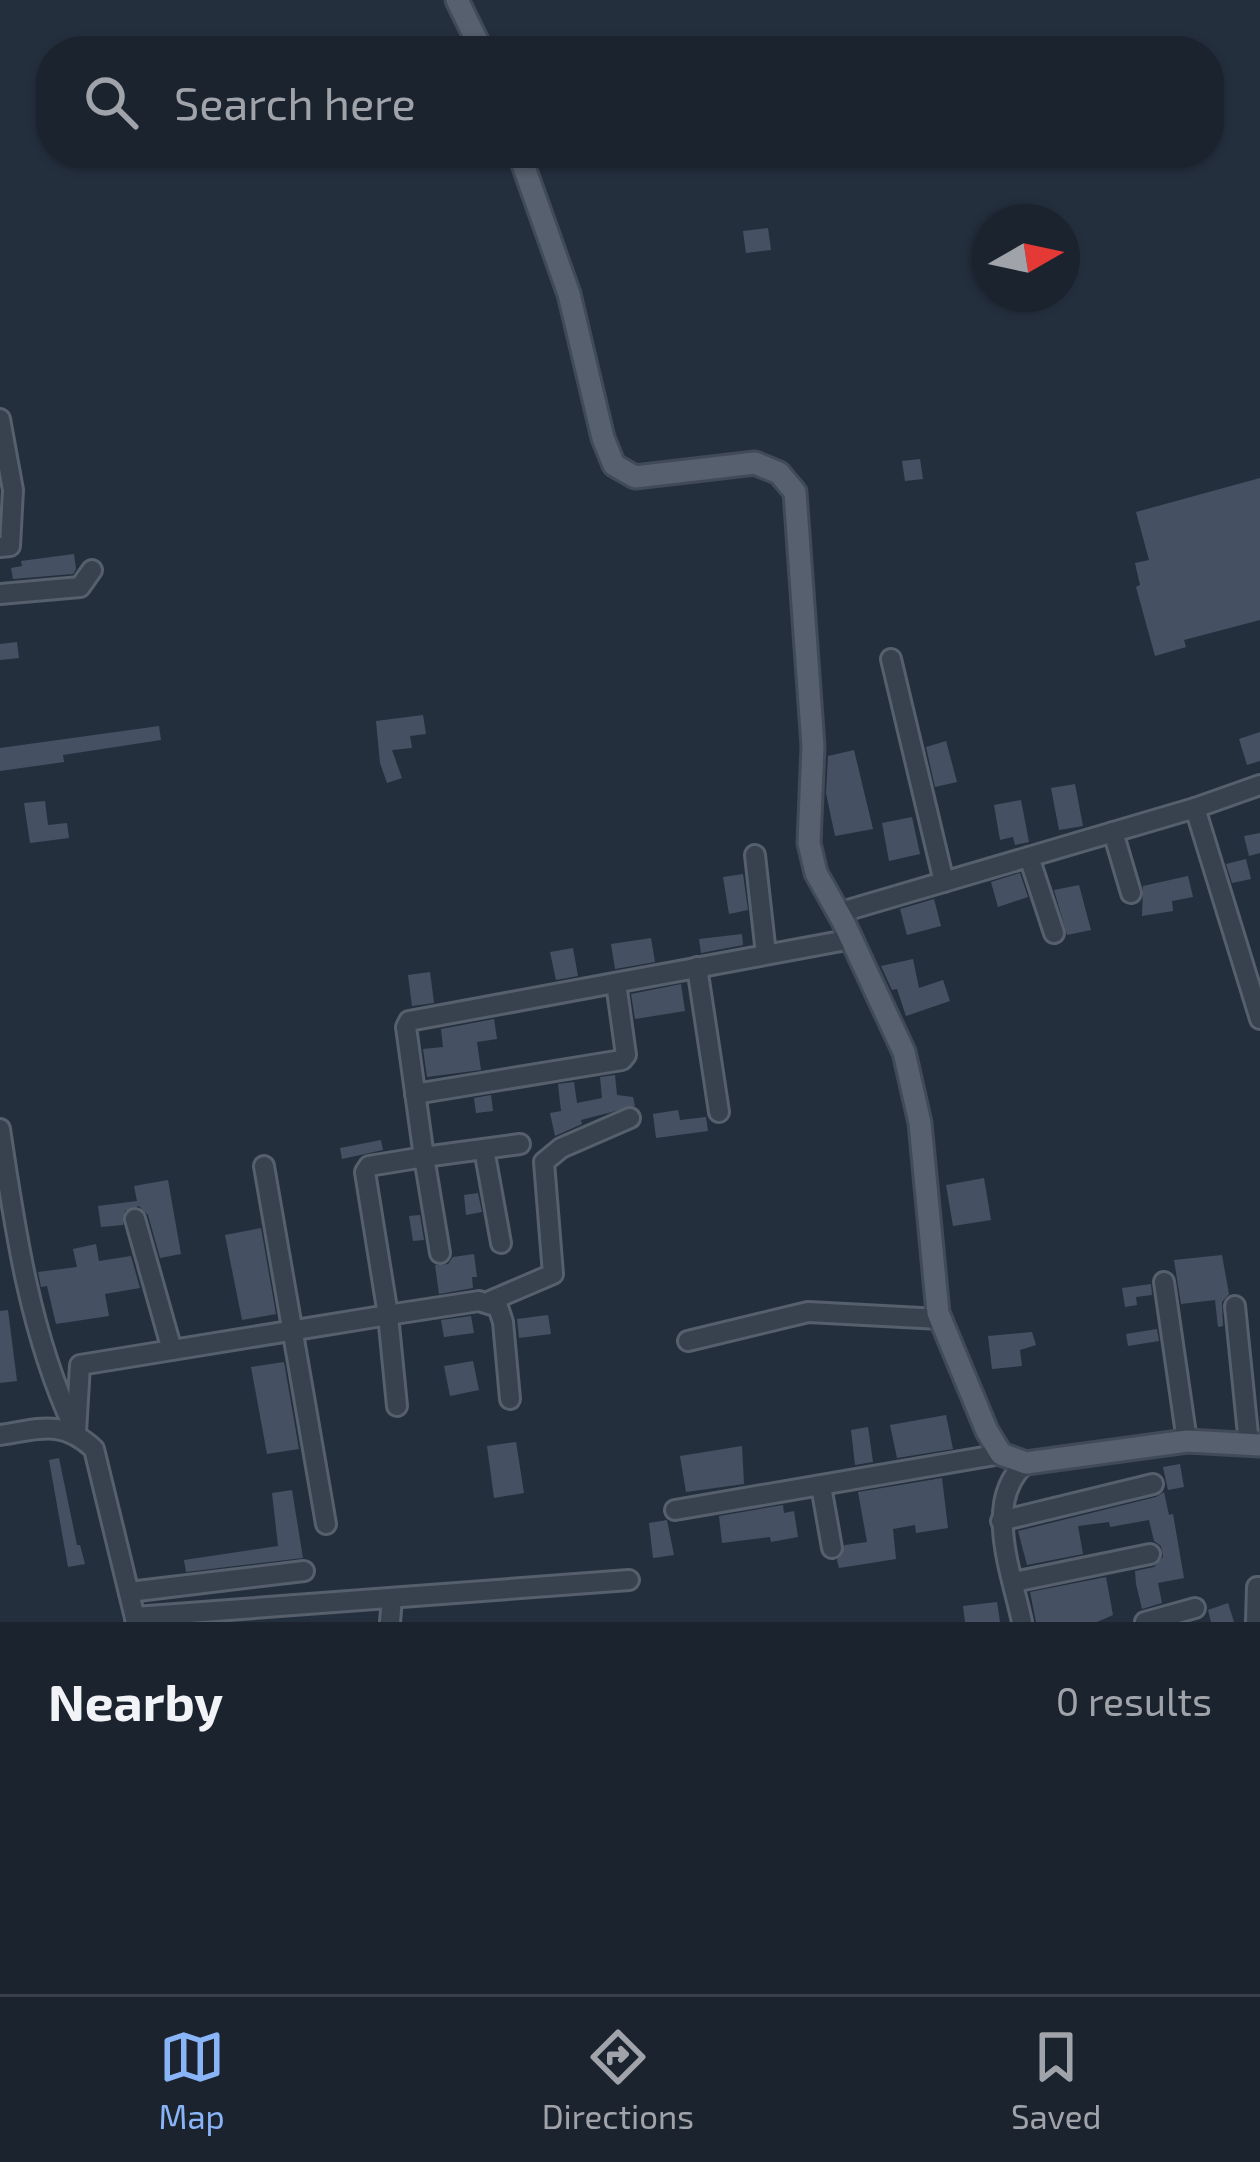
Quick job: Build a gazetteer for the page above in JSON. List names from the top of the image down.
{
  "north": "right",
  "page": {
    "search": "Search here",
    "heading": ["Nearby", "0 results"],
    "nav": ["Map", "Directions", "Saved"]
  }
}
